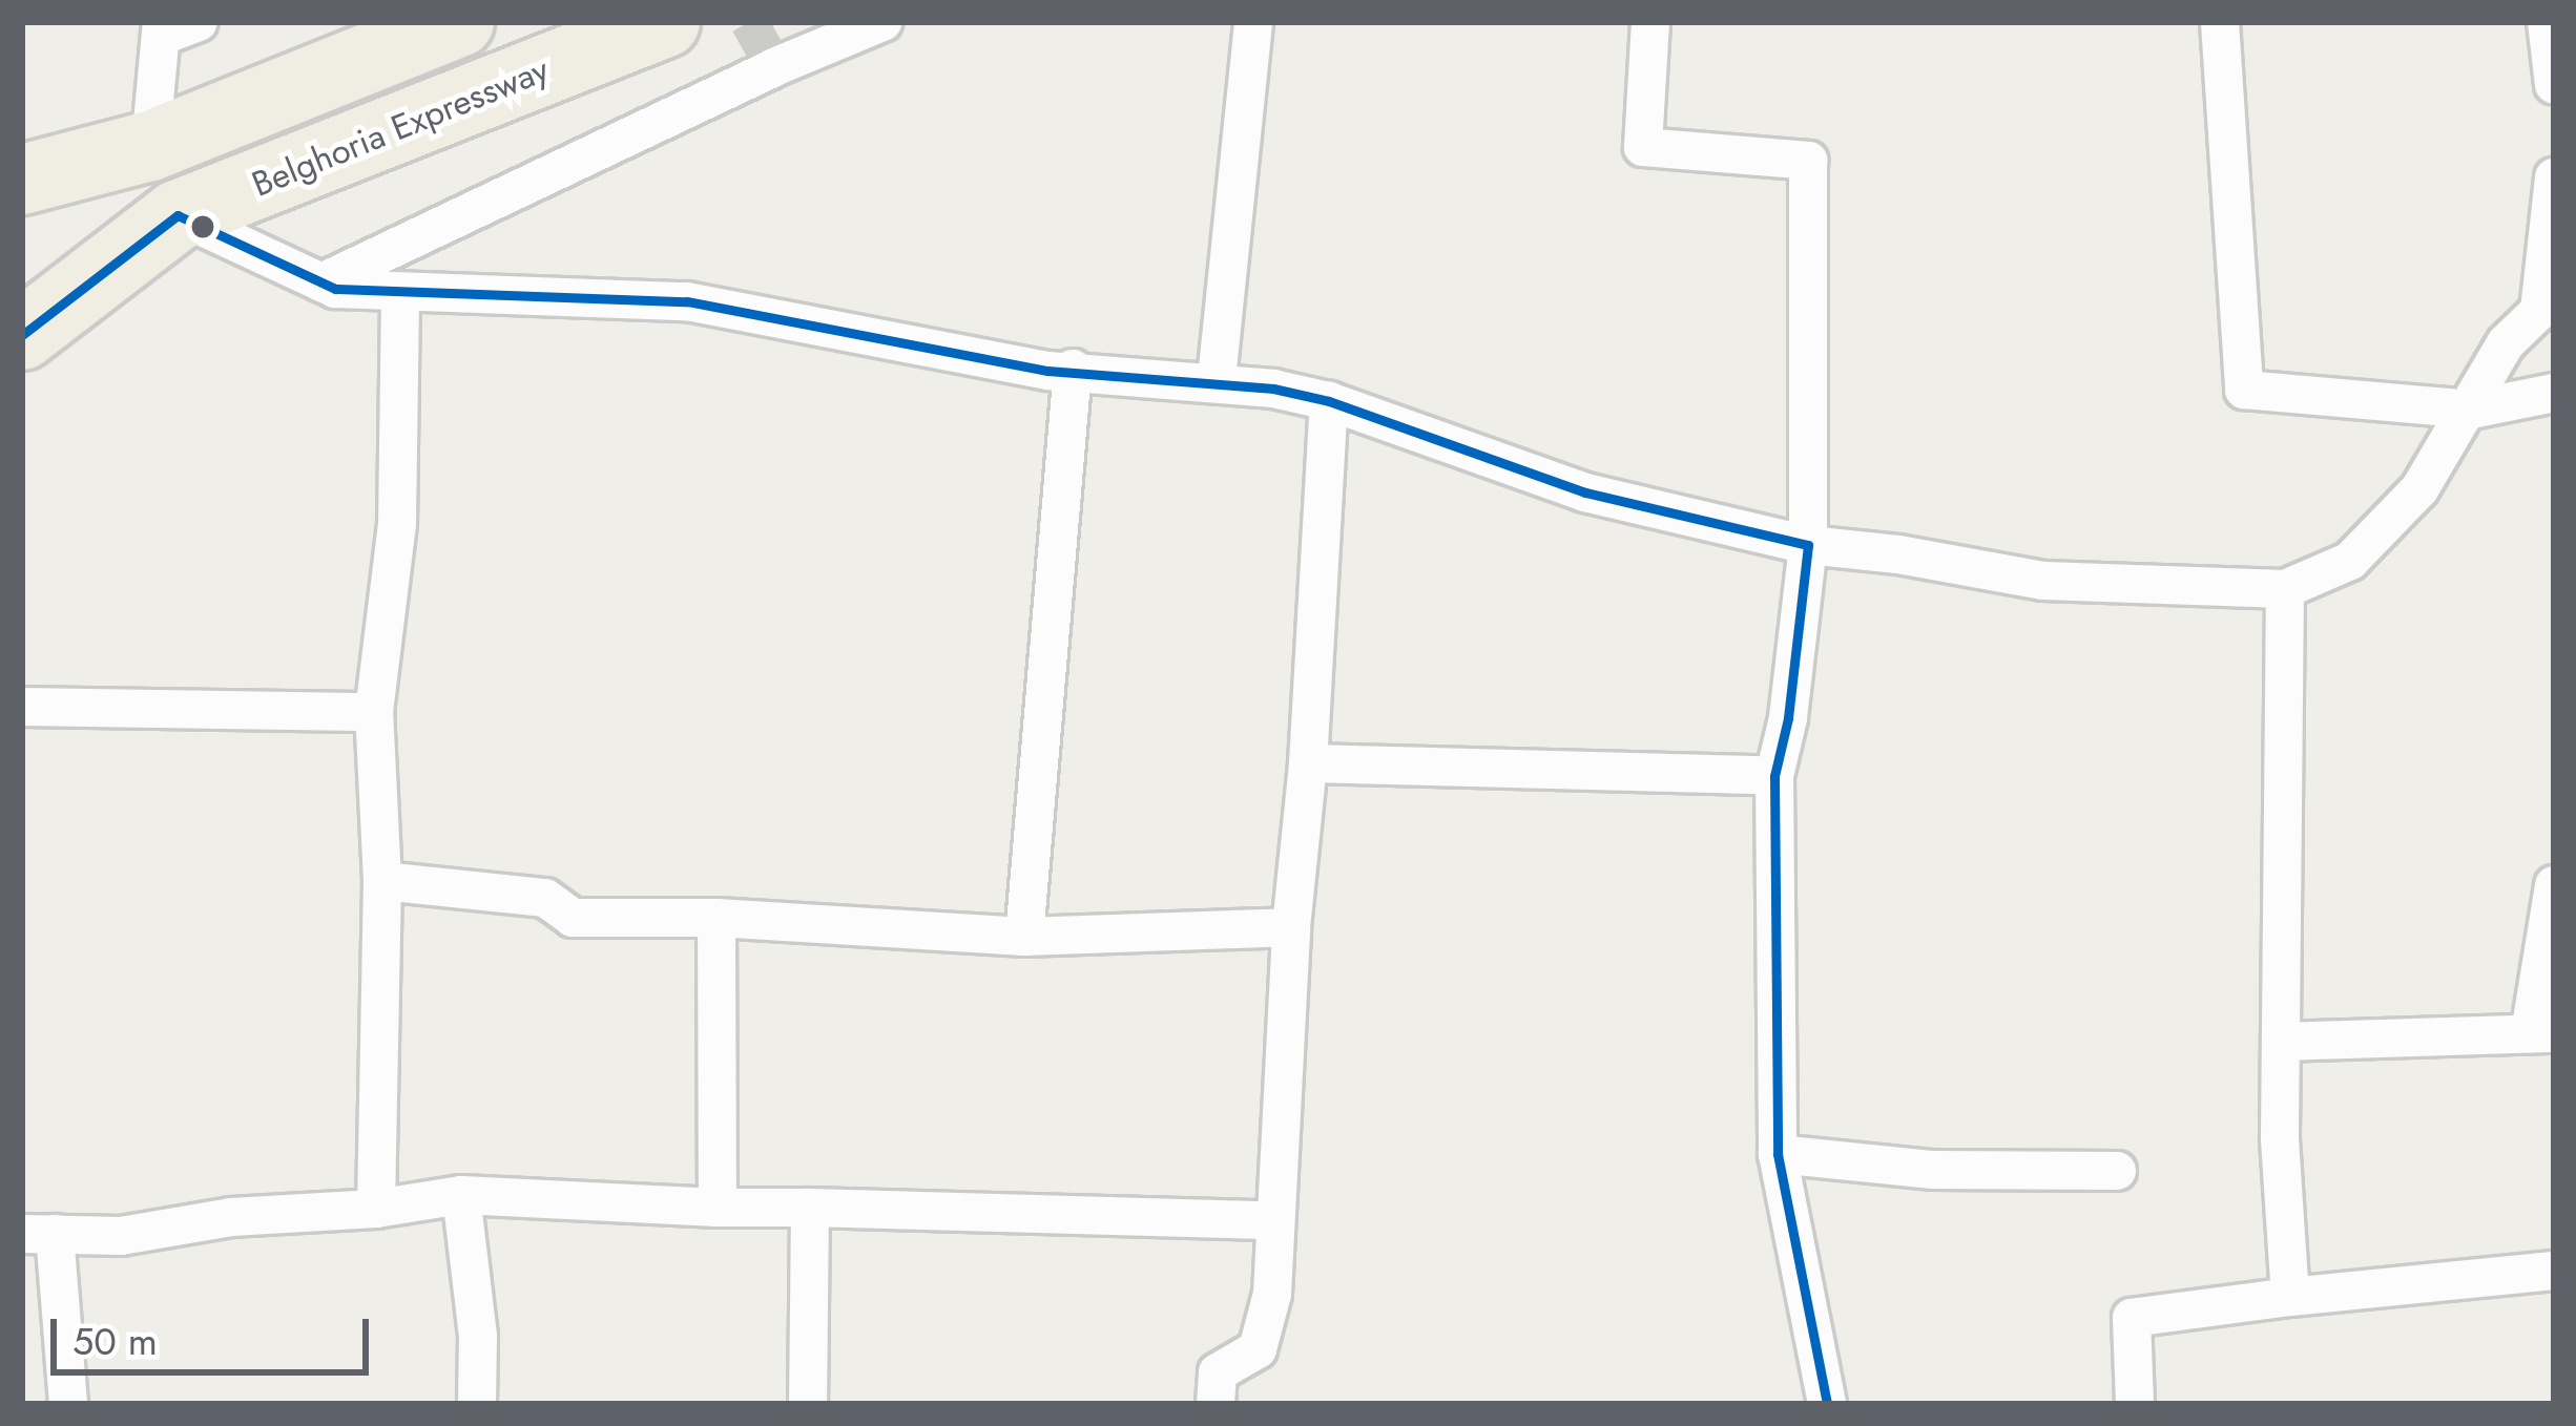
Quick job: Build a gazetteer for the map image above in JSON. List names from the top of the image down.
{
  "streets": {
    "highway": ["Belghoria Expressway"]
  },
  "scale_bar": "50 m"
}
